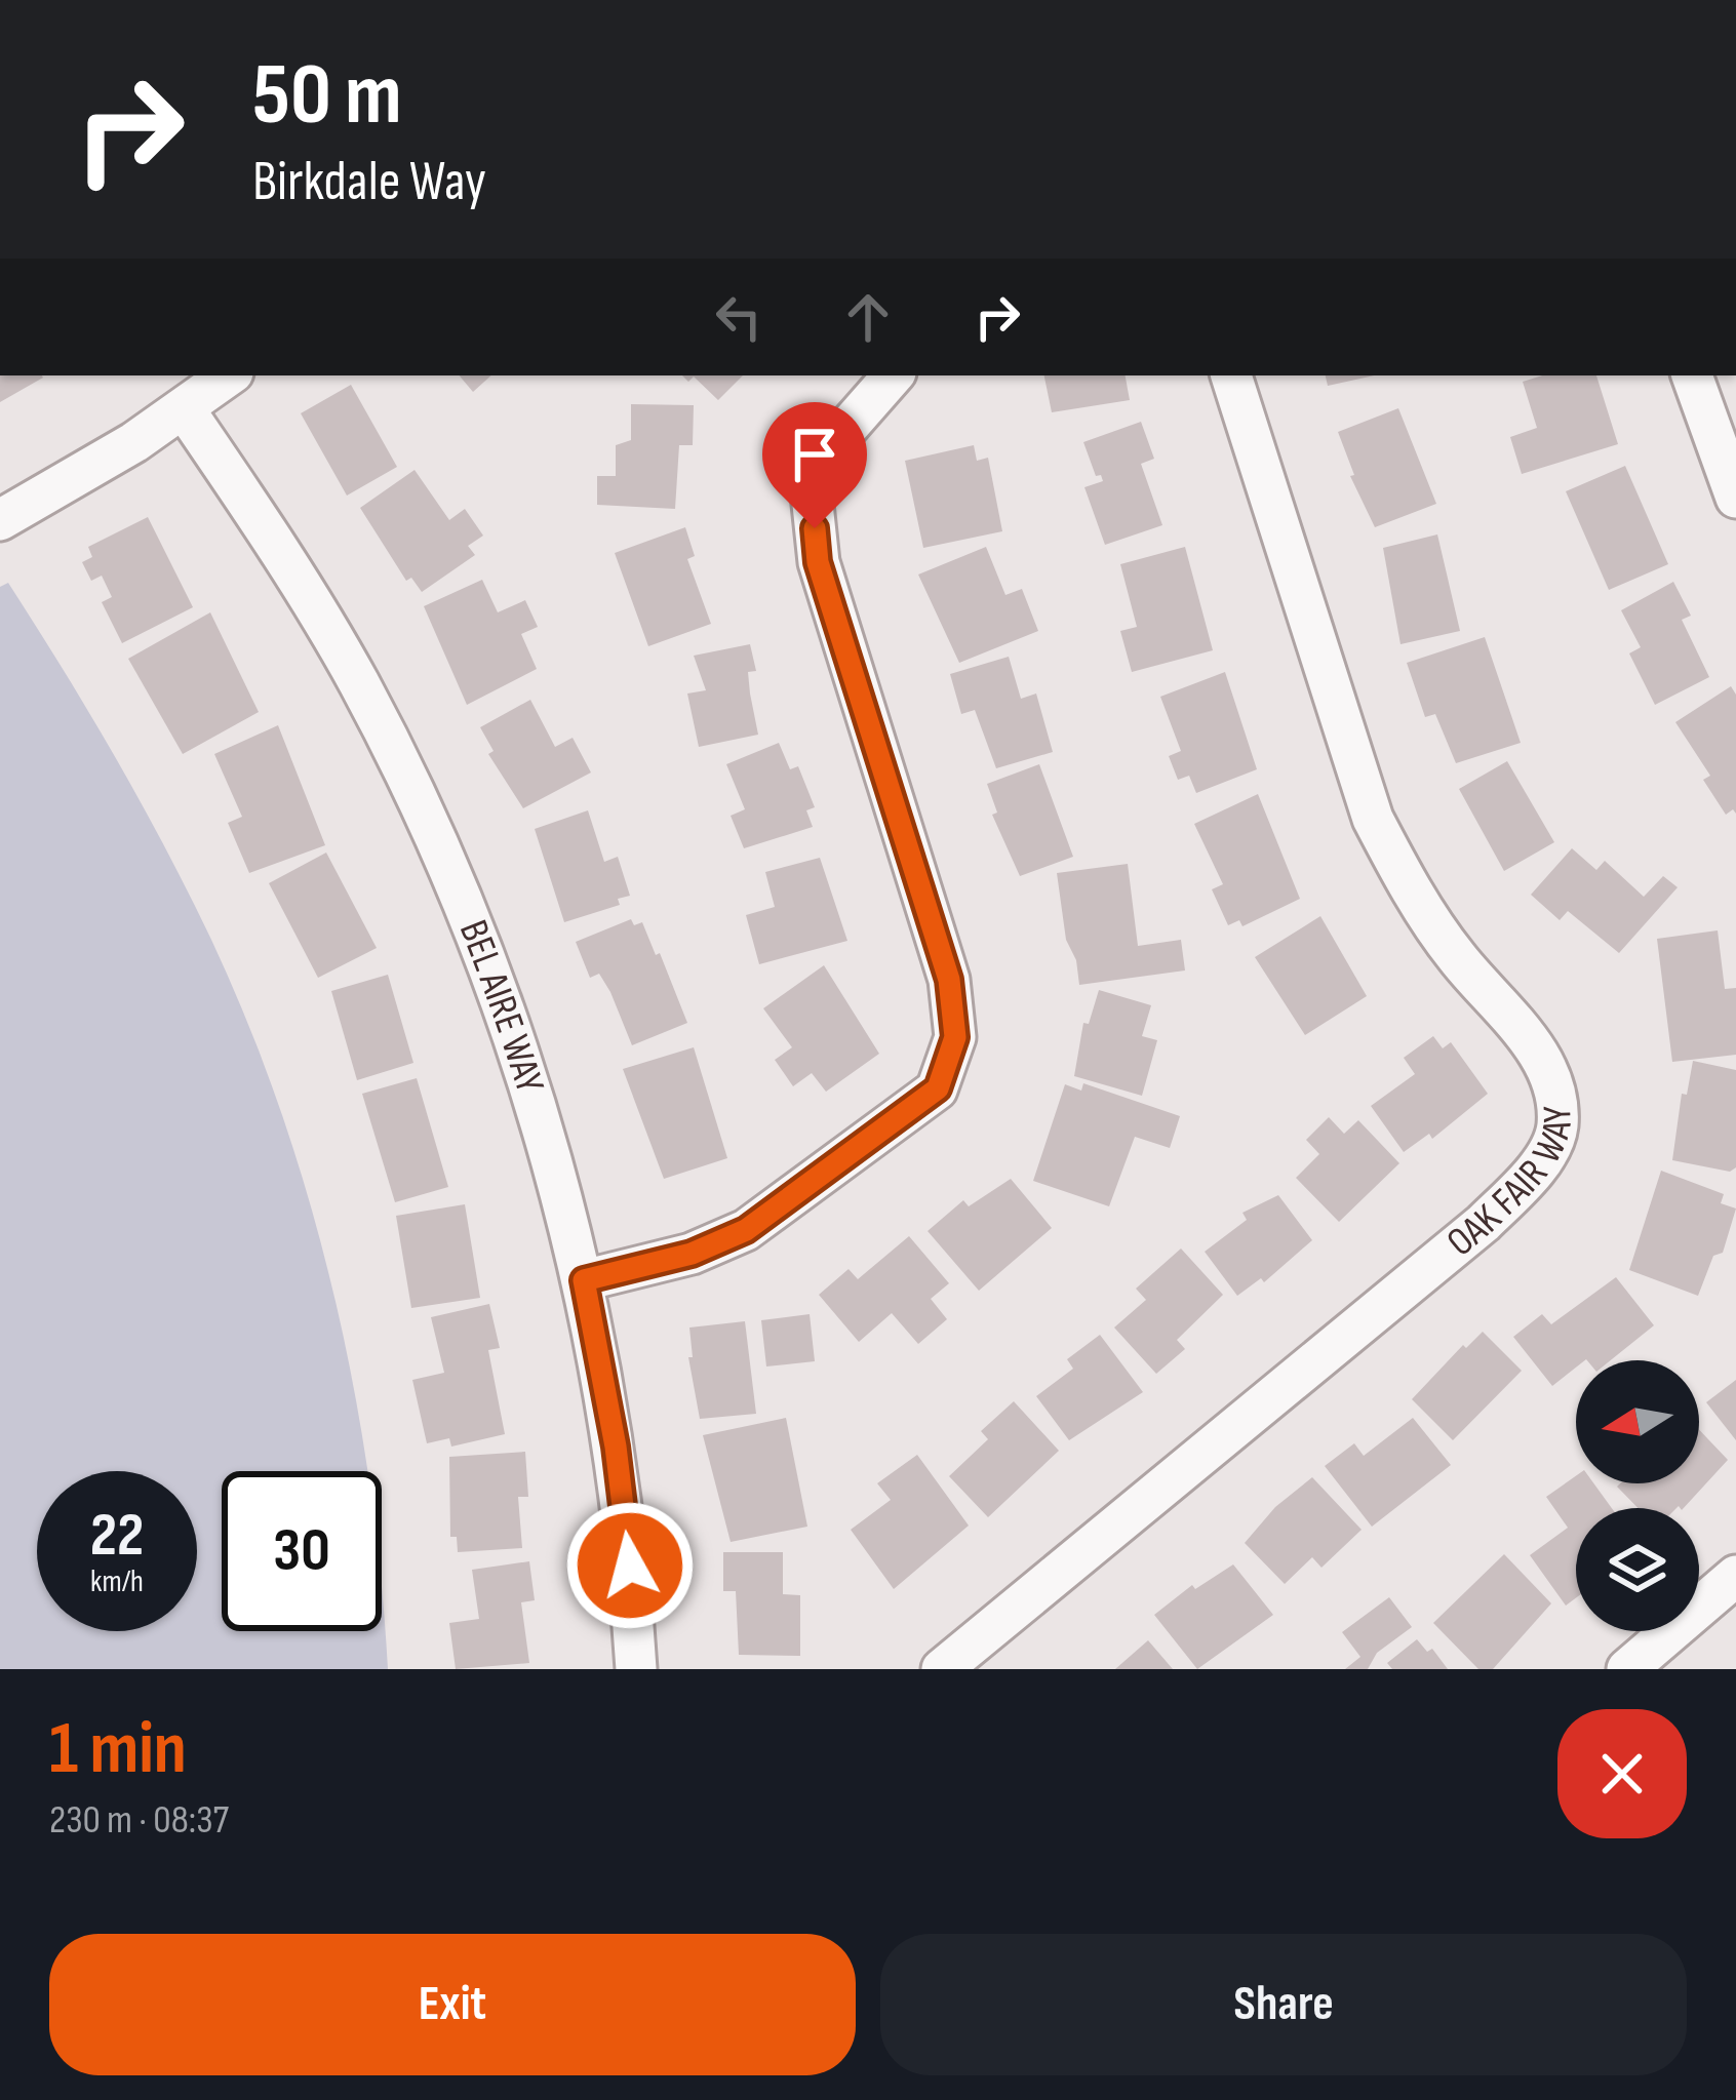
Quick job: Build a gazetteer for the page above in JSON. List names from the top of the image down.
{
  "streets": {
    "street": ["BEL AIRE WAY", "OAK FAIR WAY"]
  },
  "north": "left",
  "page": {
    "turn": ["50 m", "Birkdale Way"],
    "speed": "22 km/h",
    "limit": "30",
    "heading": ["1 min", "230 m · 08:37"],
    "buttons": ["Exit", "Share"]
  }
}
